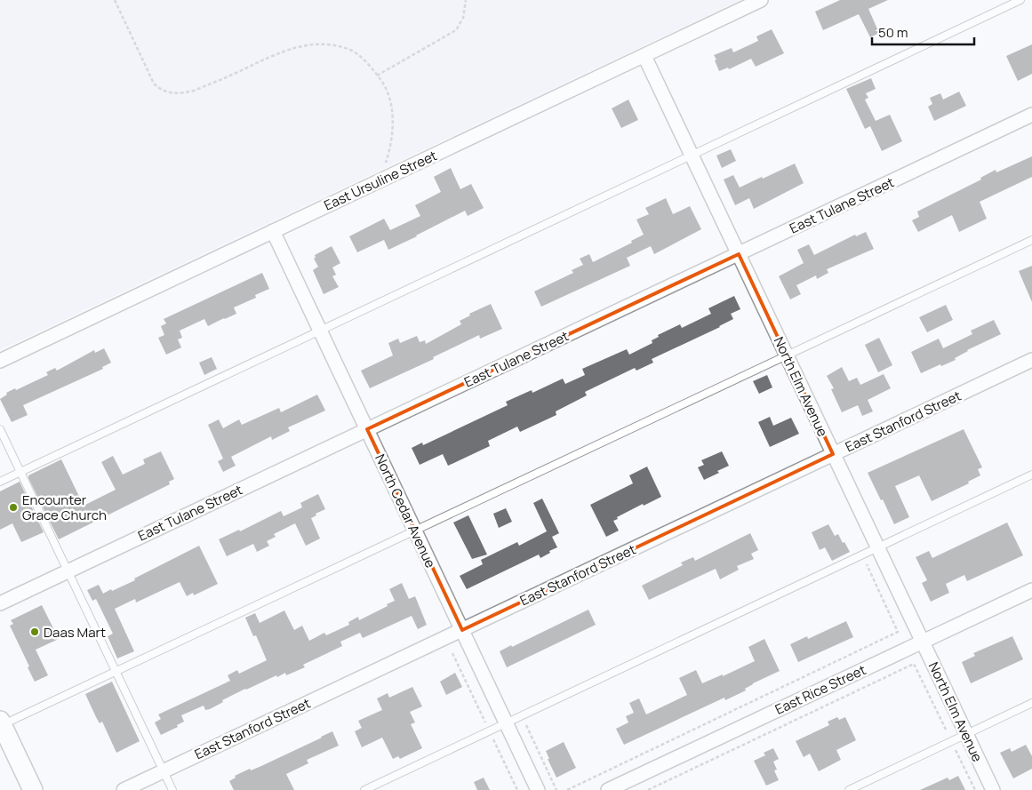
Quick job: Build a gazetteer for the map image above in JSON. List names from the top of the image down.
{
  "streets": {
    "street": [
      "East Ursuline Street",
      "East Tulane Street",
      "North Elm Avenue",
      "East Stanford Street",
      "North Cedar Avenue",
      "East Rice Street"
    ]
  },
  "crossings": [
    ["East Ursuline Street", "North Elm Avenue"],
    ["East Ursuline Street", "North Cedar Avenue"],
    ["East Tulane Street", "North Elm Avenue"],
    ["East Tulane Street", "North Cedar Avenue"],
    ["North Elm Avenue", "East Stanford Street"],
    ["North Elm Avenue", "East Rice Street"],
    ["East Stanford Street", "North Cedar Avenue"]
  ],
  "places": ["Encounter Grace Church", "Daas Mart"],
  "scale_bar": "50 m"
}
